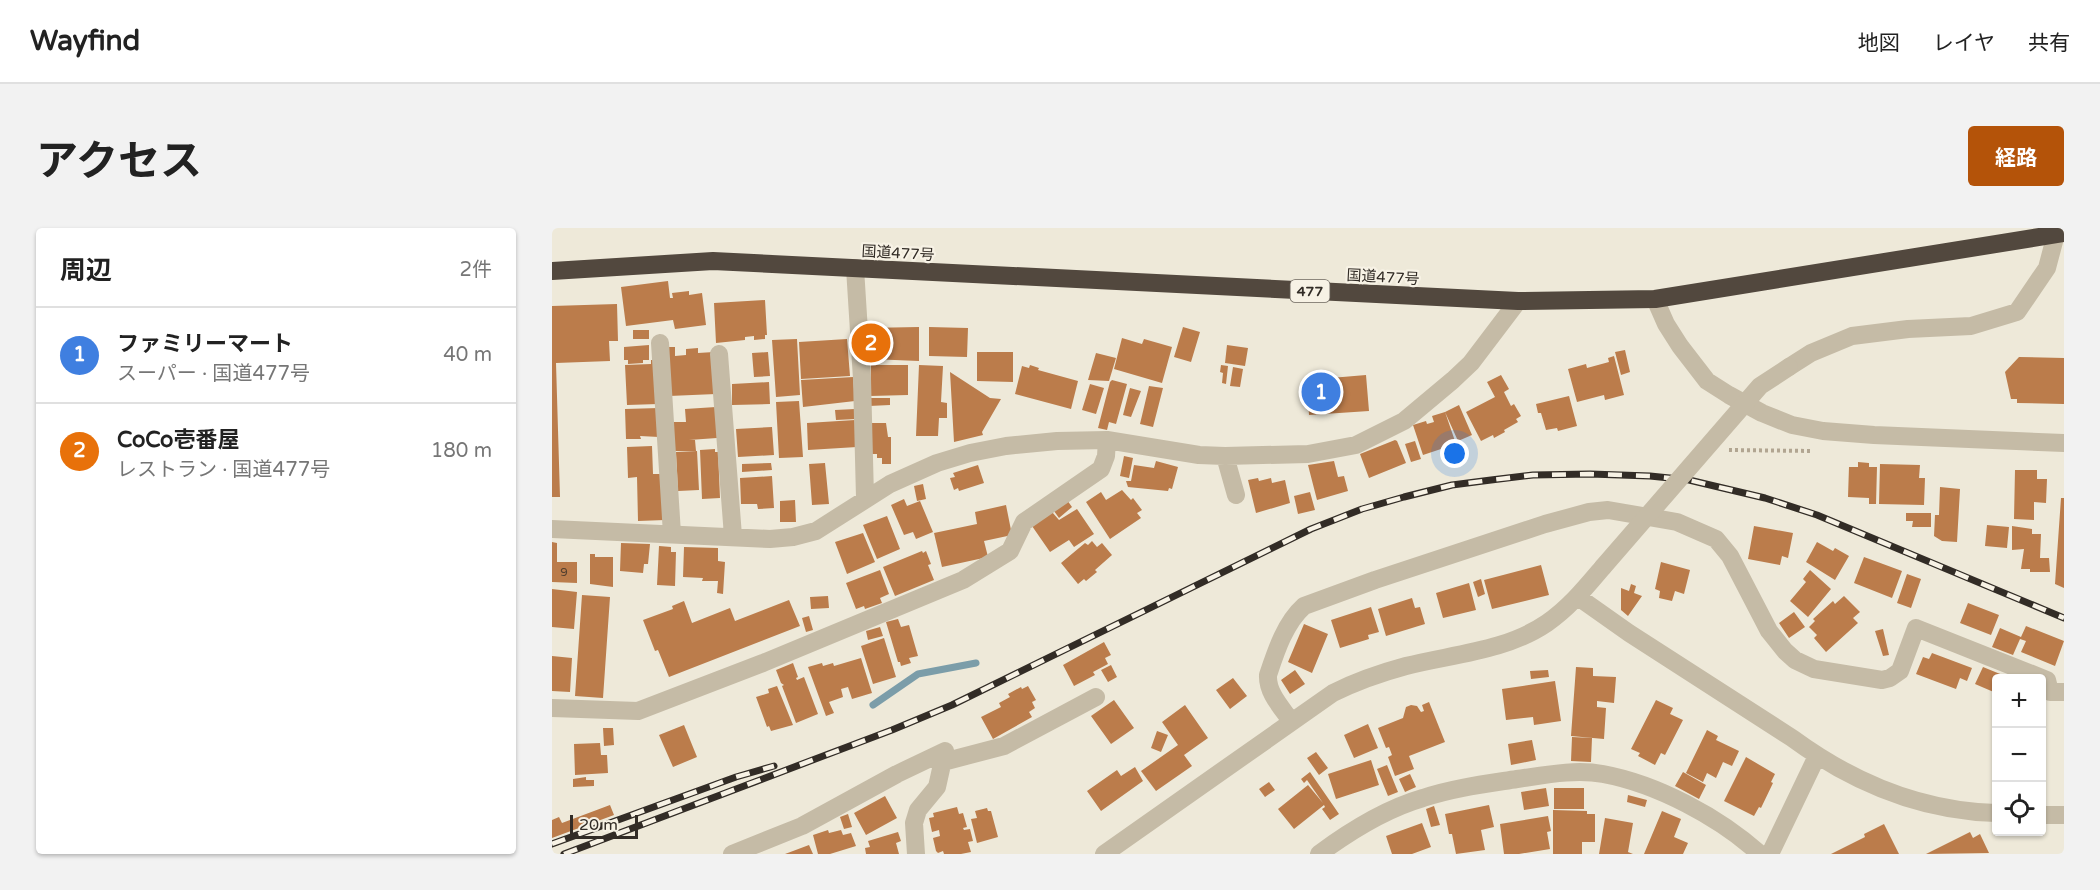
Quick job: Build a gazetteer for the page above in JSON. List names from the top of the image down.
{
  "streets": {
    "highway": ["国道477号", "477"]
  },
  "house_numbers": ["9"],
  "scale_bar": "20 m",
  "page": {
    "header": "Wayfind",
    "nav": ["地図", "レイヤ", "共有"],
    "title": "アクセス",
    "buttons": "経路",
    "heading": ["周辺", "2件"],
    "list": [
      {
        "mark": "1",
        "name": "ファミリーマート",
        "note": "スーパー · 国道477号",
        "value": "40 m"
      },
      {
        "mark": "2",
        "name": "CoCo壱番屋",
        "note": "レストラン · 国道477号",
        "value": "180 m"
      }
    ],
    "pins": ["2", "1"],
    "map_buttons": ["+", "−"],
    "scale": "20 m"
  }
}
